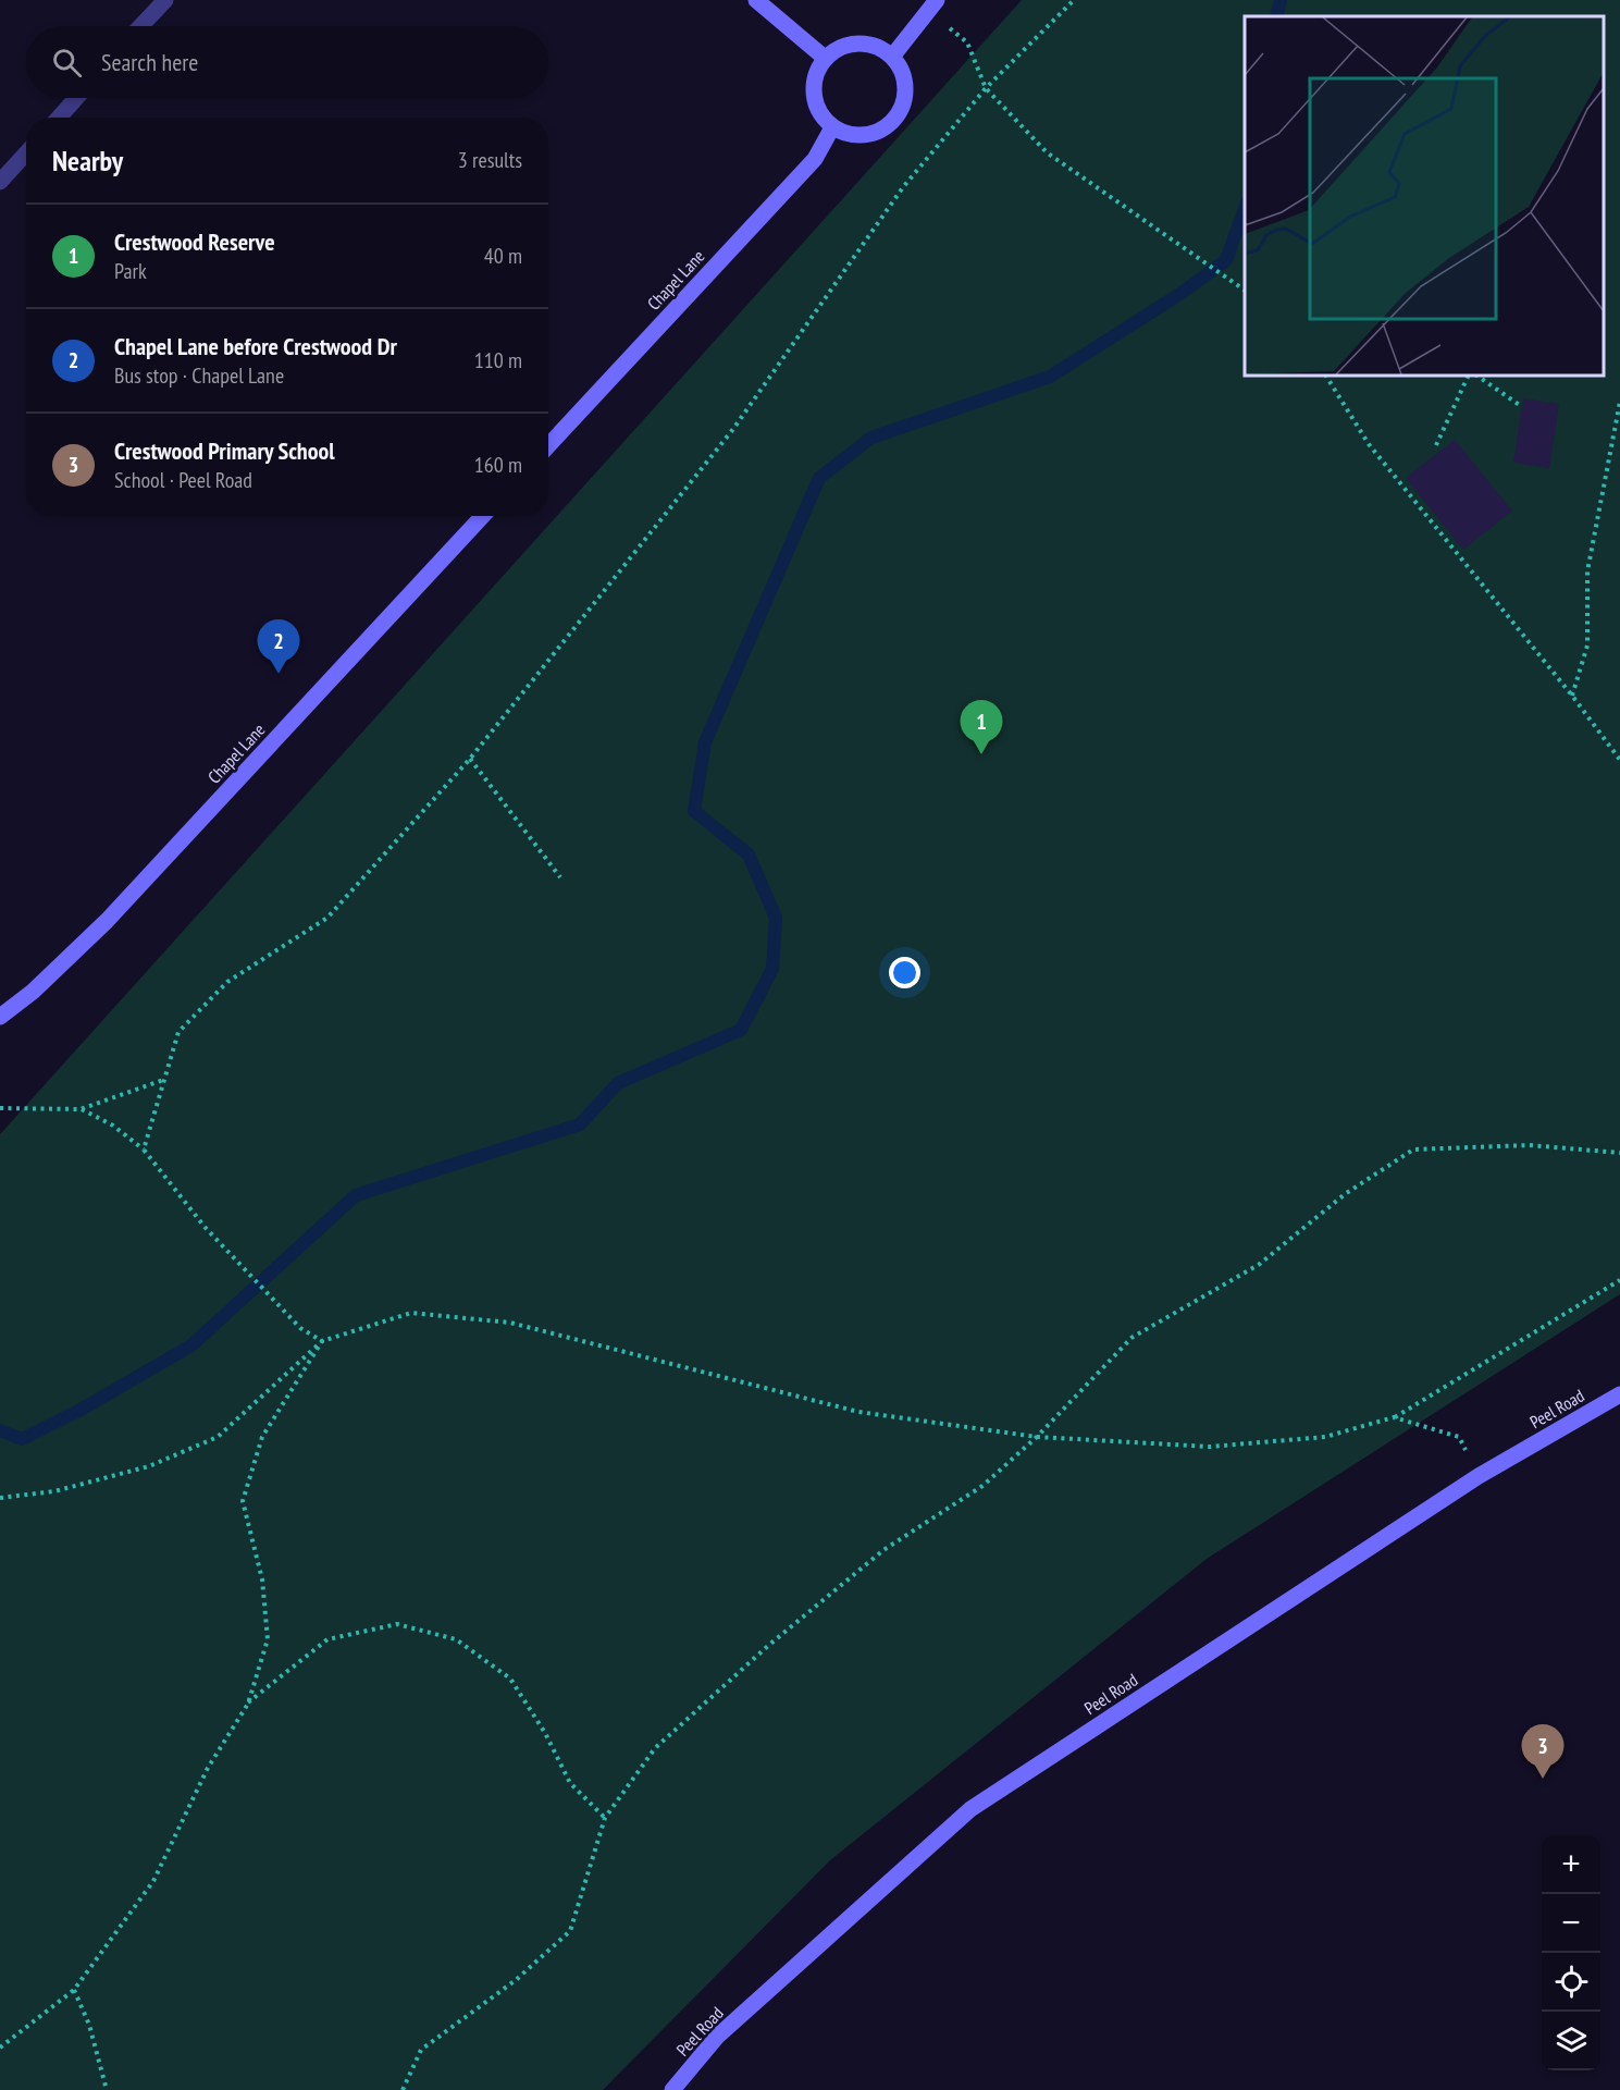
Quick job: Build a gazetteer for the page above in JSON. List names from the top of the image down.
{
  "streets": {
    "main road": ["Chapel Lane", "Peel Road"]
  },
  "page": {
    "search": "Search here",
    "heading": ["Nearby", "3 results"],
    "list": [
      {
        "mark": "1",
        "name": "Crestwood Reserve",
        "note": "Park",
        "value": "40 m"
      },
      {
        "mark": "2",
        "name": "Chapel Lane before Crestwood Dr",
        "note": "Bus stop · Chapel Lane",
        "value": "110 m"
      },
      {
        "mark": "3",
        "name": "Crestwood Primary School",
        "note": "School · Peel Road",
        "value": "160 m"
      }
    ],
    "pins": ["2", "1", "3"],
    "map_buttons": ["+", "−"]
  }
}
